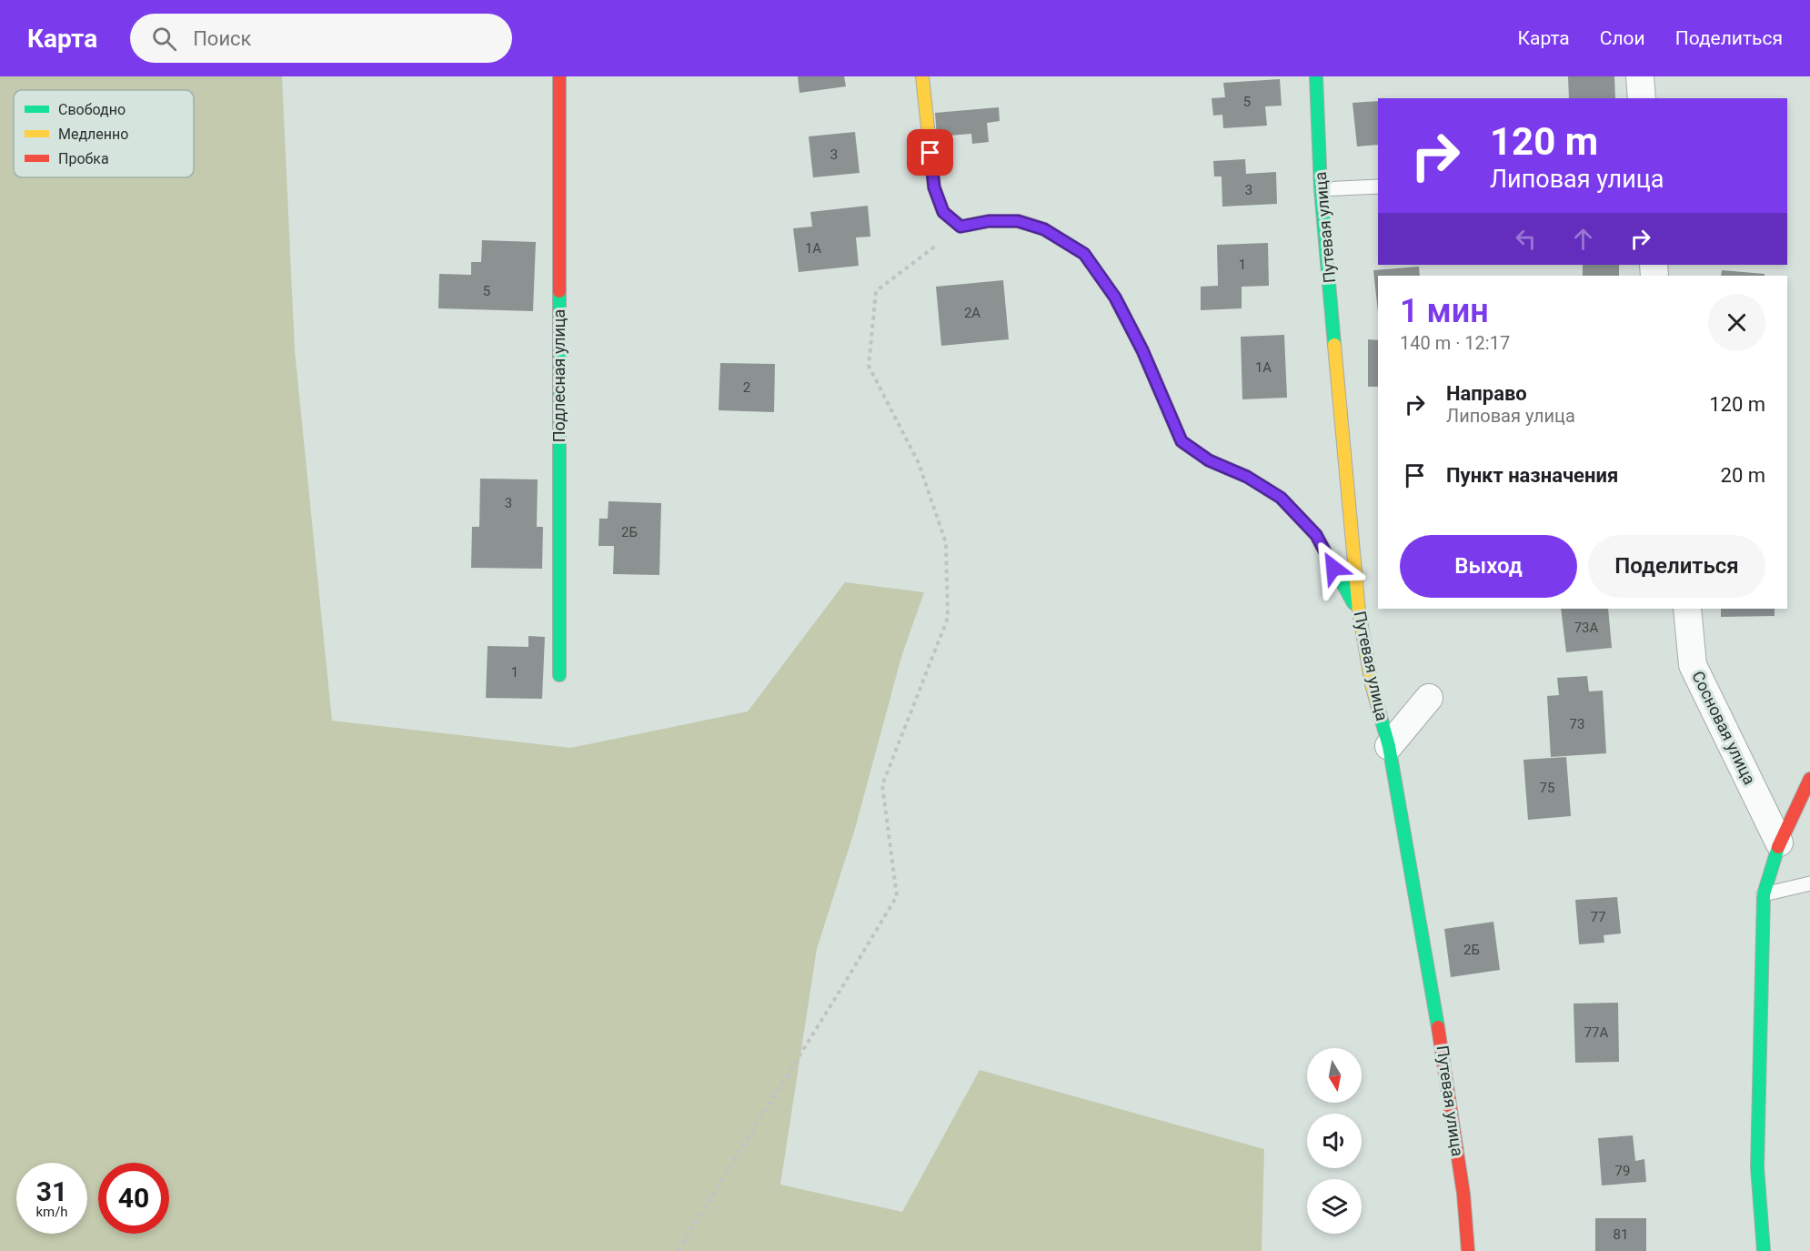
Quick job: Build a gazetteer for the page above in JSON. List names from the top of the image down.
{
  "streets": {
    "street": ["Путевая улица", "Подлесная улица", "Сосновая улица"]
  },
  "house_numbers": [
    "5",
    "3",
    "3",
    "1А",
    "1",
    "5",
    "2А",
    "1А",
    "2",
    "3",
    "2Б",
    "73А",
    "1",
    "73",
    "75",
    "77",
    "2Б",
    "77А",
    "79",
    "81"
  ],
  "legend": ["Свободно", "Медленно", "Пробка"],
  "north": "bottom",
  "page": {
    "header": "Карта",
    "search": "Поиск",
    "nav": ["Карта", "Слои", "Поделиться"],
    "turn": ["120 m", "Липовая улица"],
    "heading": ["1 мин", "140 m · 12:17"],
    "list": [
      {
        "name": "Направо",
        "note": "Липовая улица",
        "value": "120 m"
      },
      {
        "name": "Пункт назначения",
        "value": "20 m"
      }
    ],
    "buttons": ["Выход", "Поделиться"],
    "speed": "31 km/h",
    "limit": "40"
  }
}
